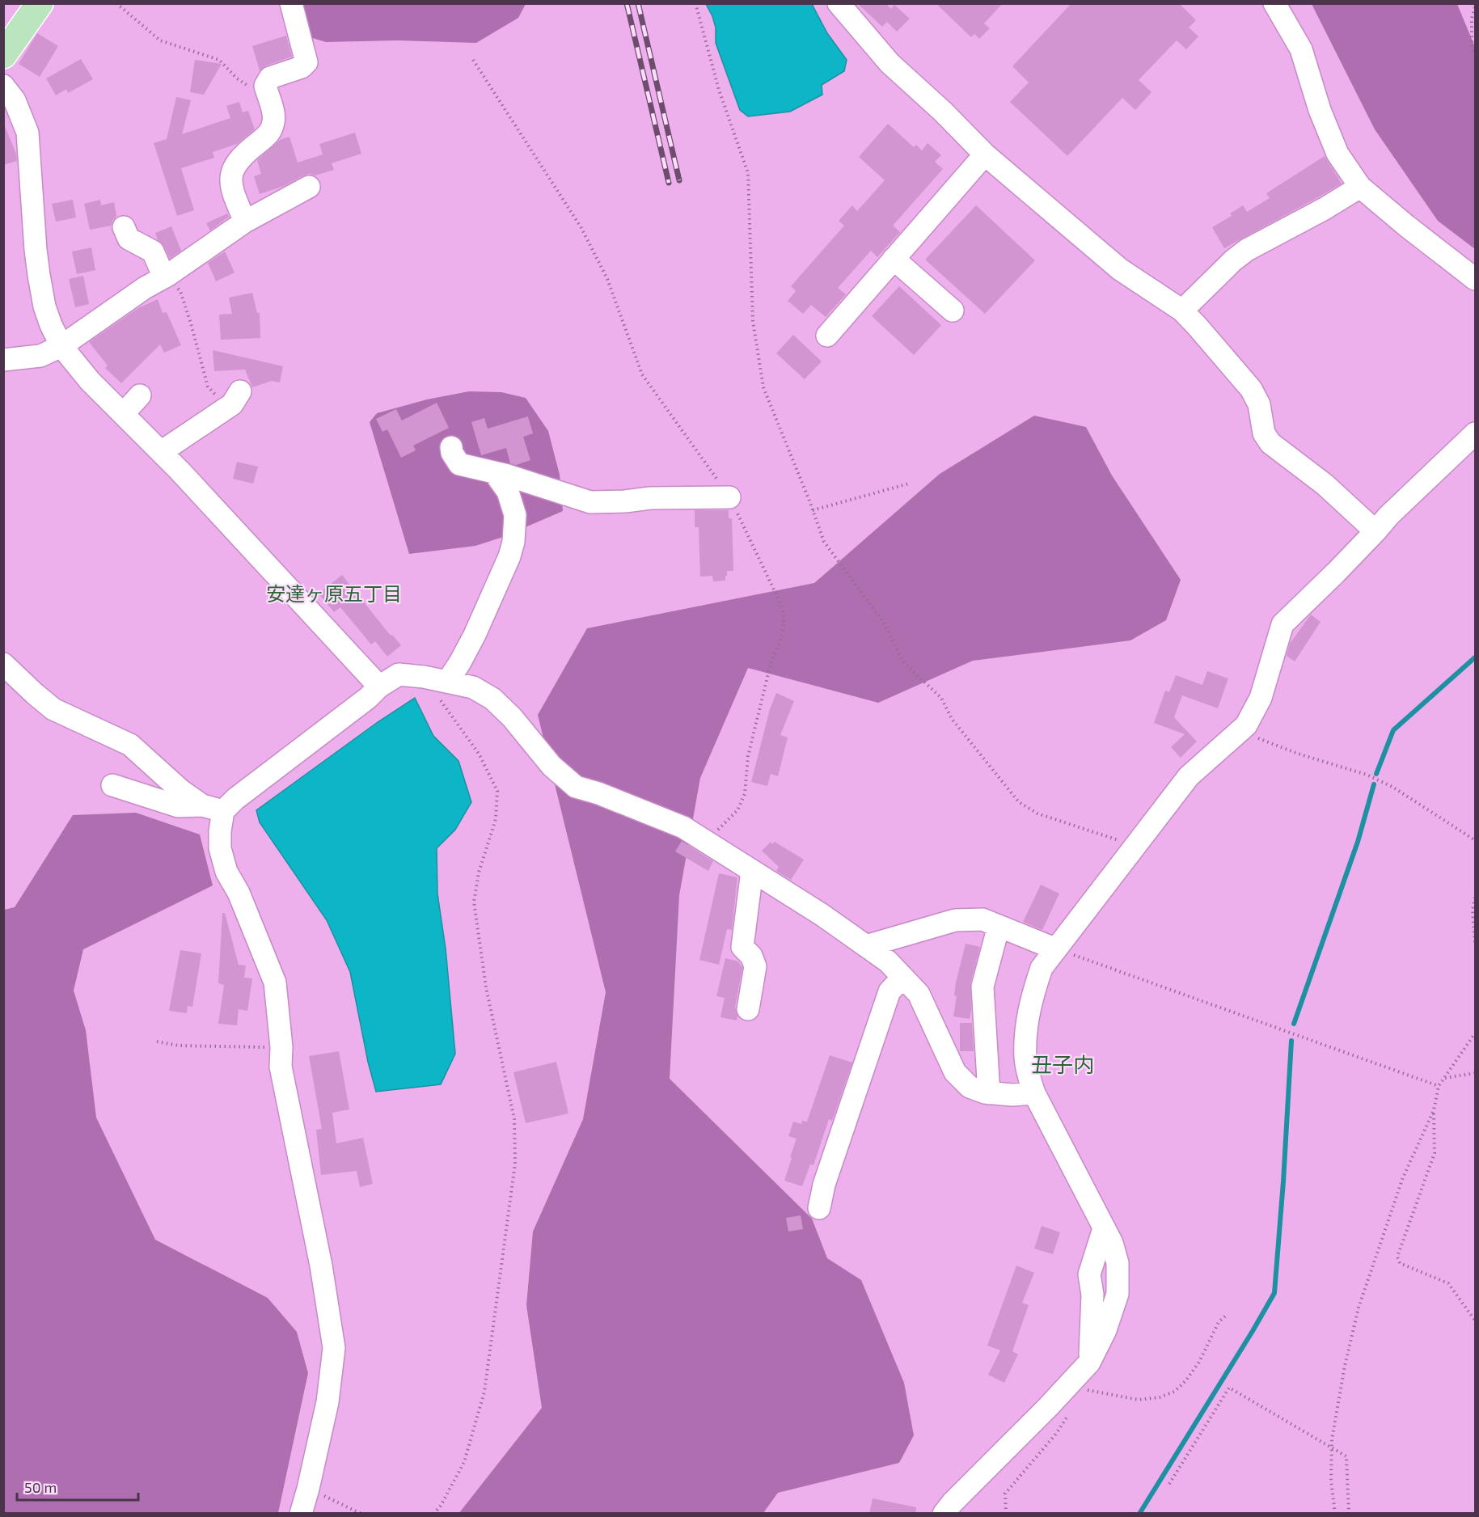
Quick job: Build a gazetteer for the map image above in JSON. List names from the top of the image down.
{
  "districts": ["安達ヶ原五丁目", "丑子内"],
  "scale_bar": "50 m"
}
